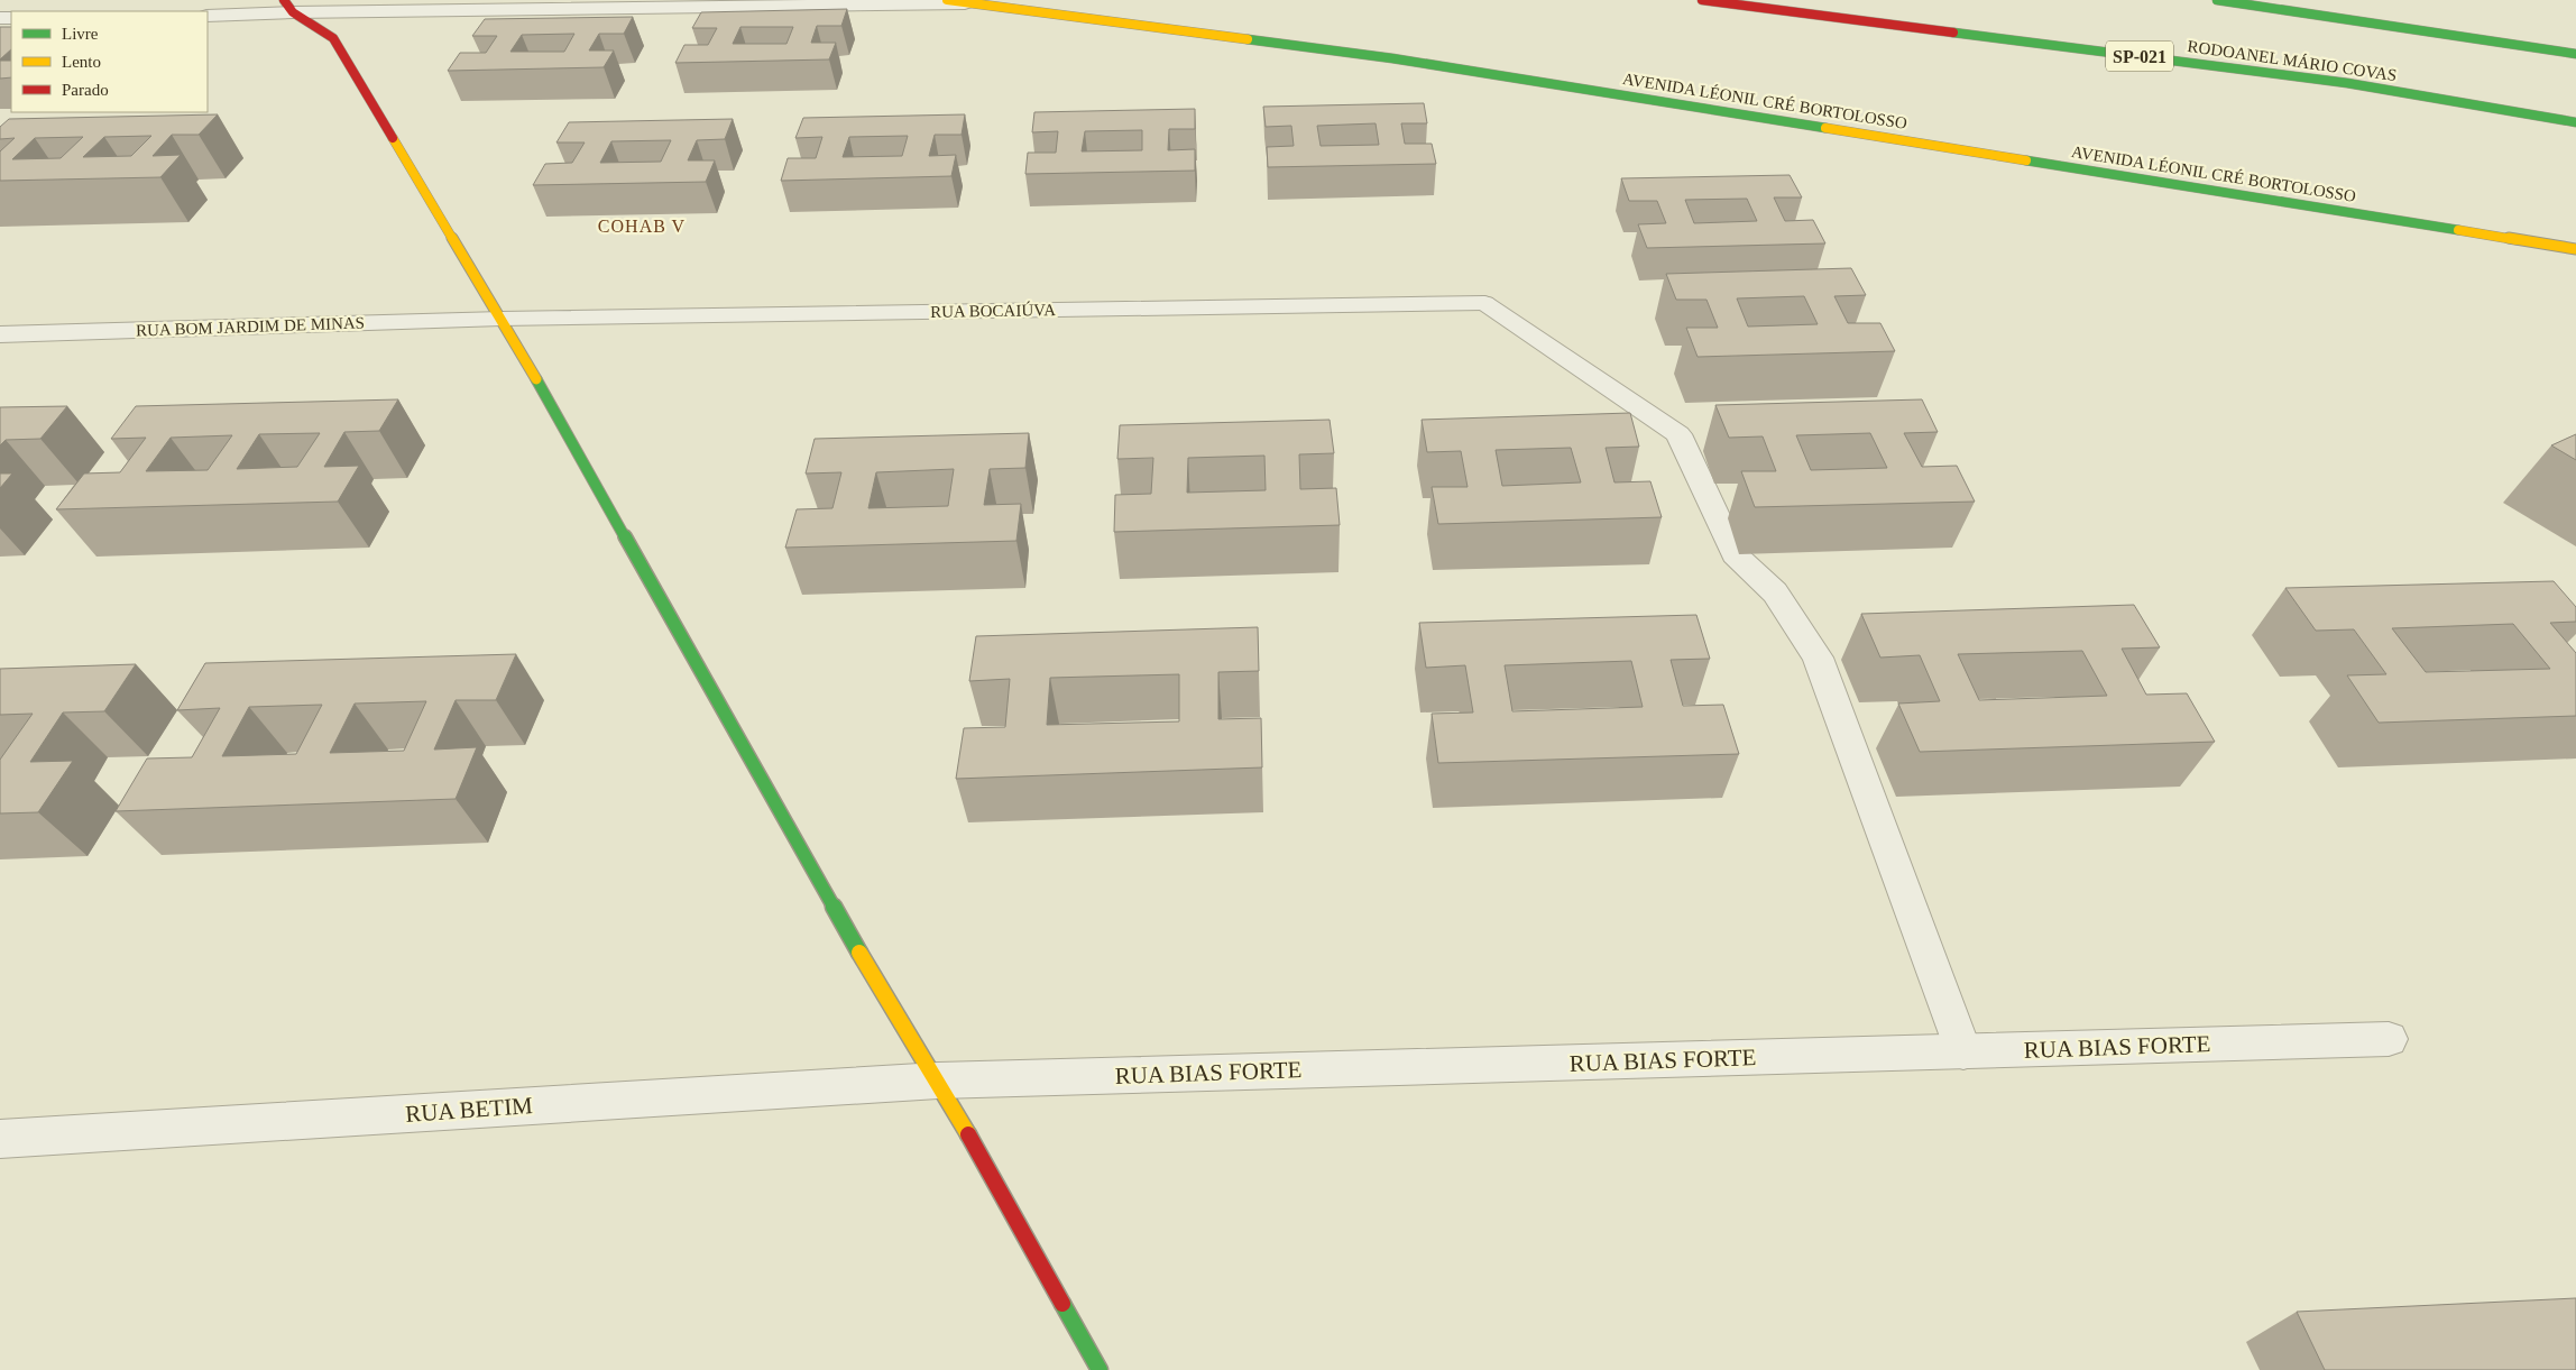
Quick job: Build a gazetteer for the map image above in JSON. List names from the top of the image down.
{
  "streets": {
    "main road": ["SP-021", "RODOANEL MÁRIO COVAS", "AVENIDA LÉONIL CRÉ BORTOLOSSO"],
    "street": [
      "RUA BOCAIÚVA",
      "RUA BOM JARDIM DE MINAS",
      "RUA BIAS FORTE",
      "RUA BETIM"
    ]
  },
  "crossings": [
    ["RUA BOCAIÚVA", "RUA BOM JARDIM DE MINAS"],
    ["RUA BOCAIÚVA", "RUA BIAS FORTE"],
    ["RUA BIAS FORTE", "RUA BETIM"]
  ],
  "districts": ["COHAB V"],
  "legend": ["Livre", "Lento", "Parado"]
}
